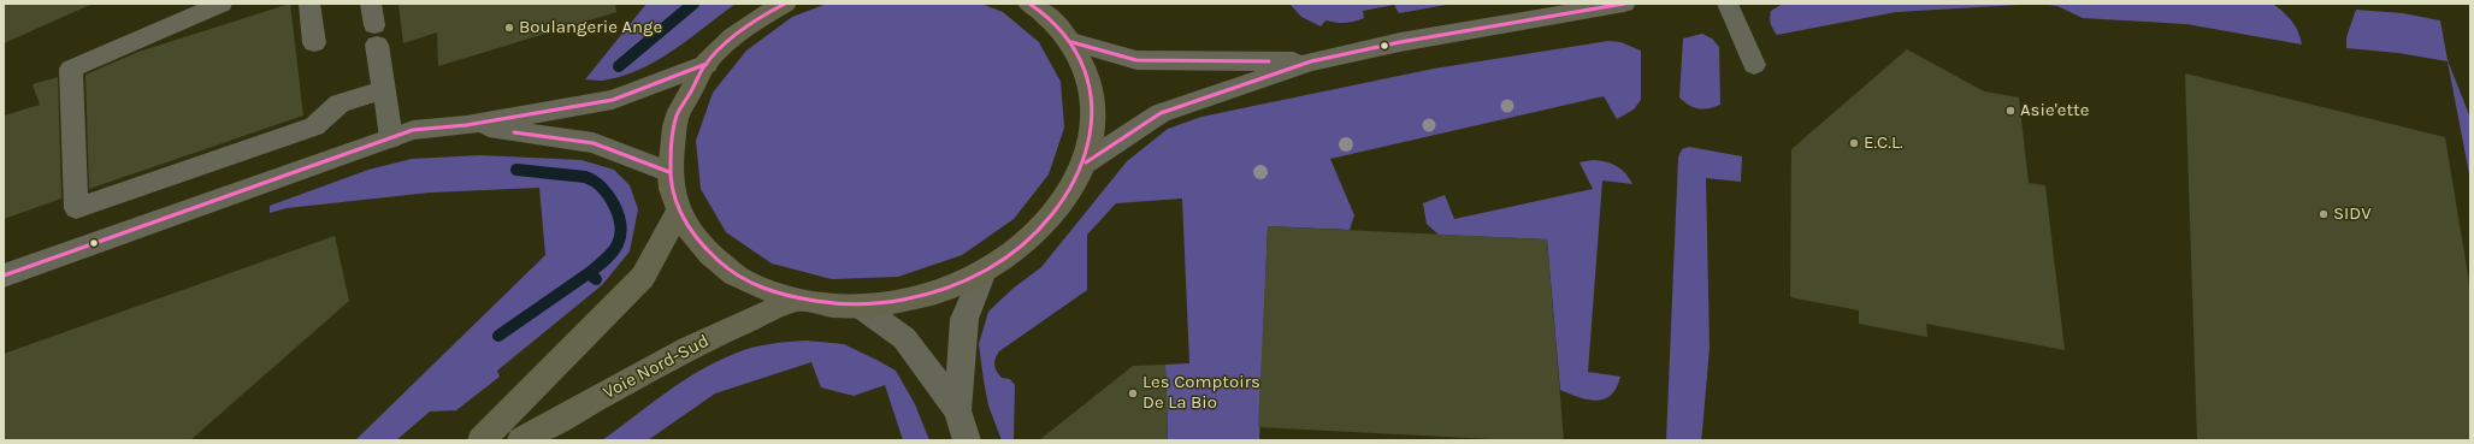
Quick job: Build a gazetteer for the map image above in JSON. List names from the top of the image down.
{
  "streets": {
    "main road": ["Voie Nord-Sud"]
  },
  "places": [
    "Boulangerie Ange",
    "Asie'ette",
    "E.C.L.",
    "SIDV",
    "Les Comptoirs De La Bio"
  ]
}
